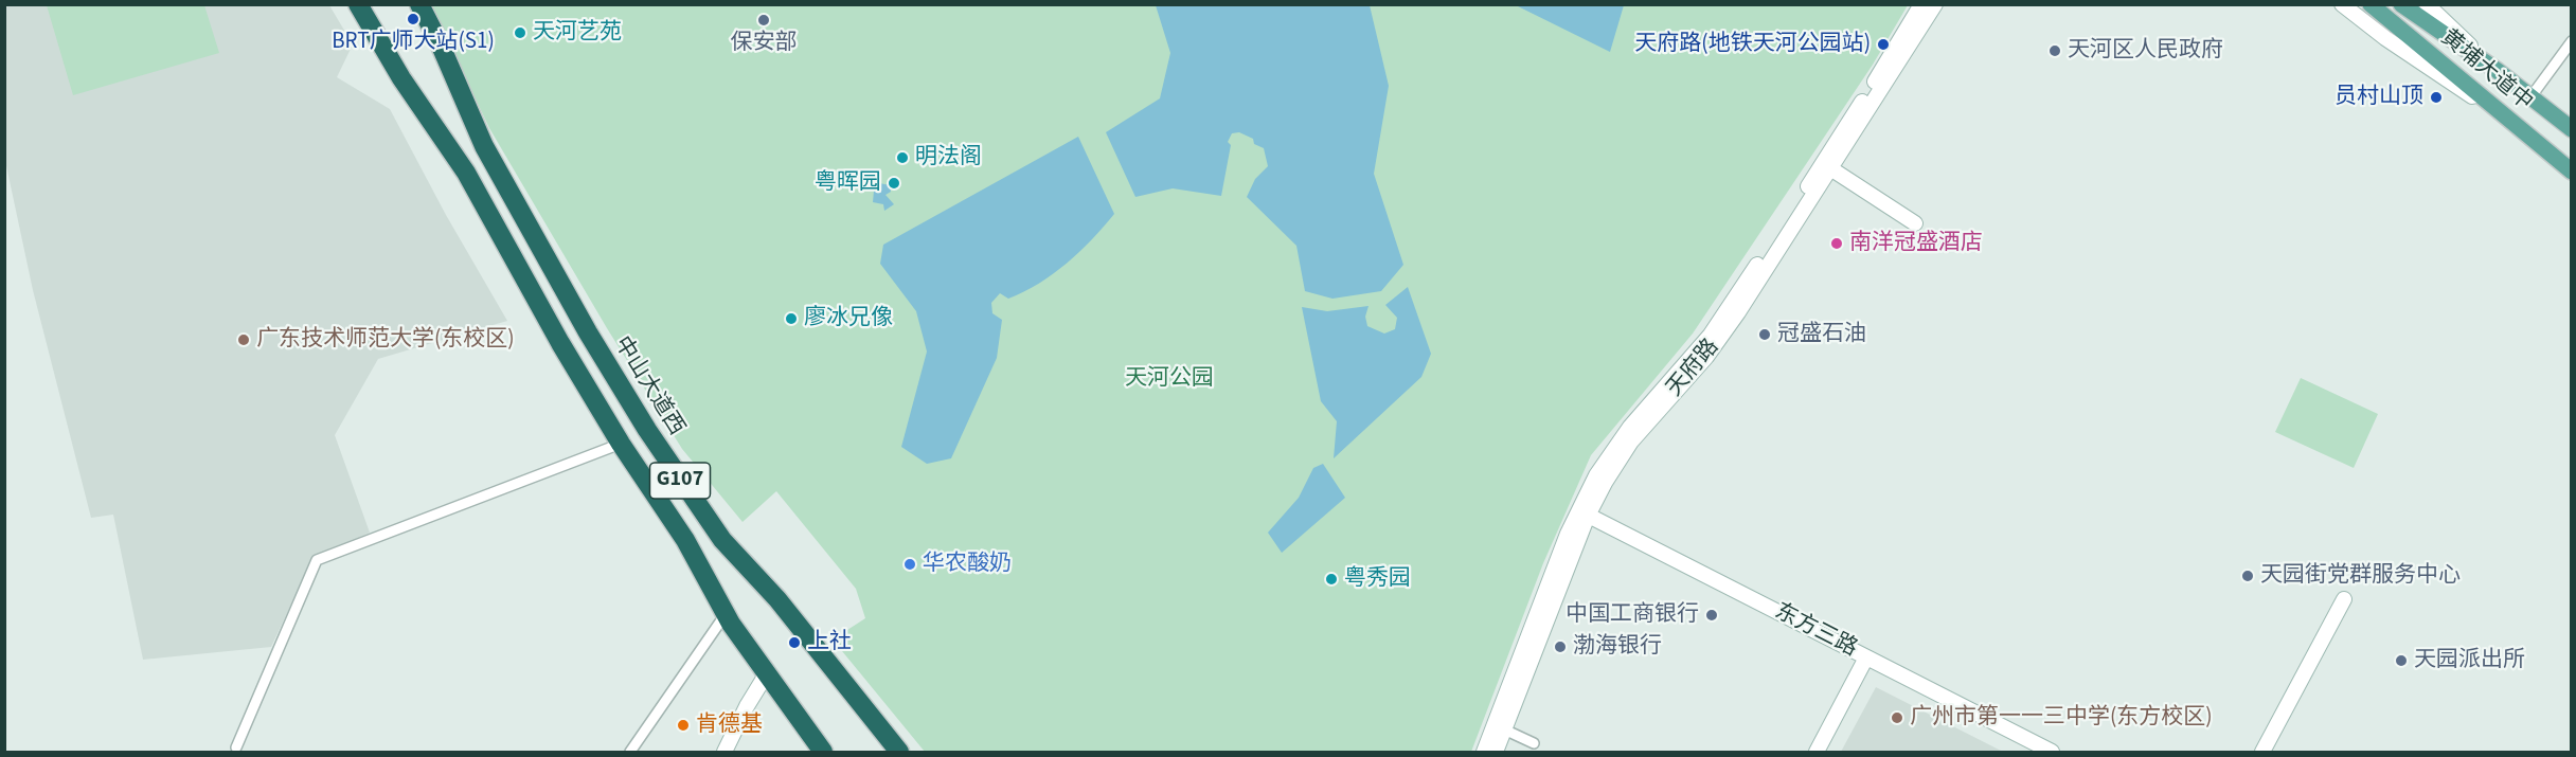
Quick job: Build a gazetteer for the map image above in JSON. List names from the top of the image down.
{
  "streets": {
    "highway": ["中山大道西", "G107"],
    "main road": ["黄埔大道中", "天府路", "东方三路"]
  },
  "crossings": [
    ["天府路", "东方三路"]
  ],
  "parks": ["天河公园"],
  "places": [
    "BRT广师大站(S1)",
    "保安部",
    "天河艺苑",
    "天府路(地铁天河公园站)",
    "天河区人民政府",
    "员村山顶",
    "明法阁",
    "粤晖园",
    "南洋冠盛酒店",
    "廖冰兄像",
    "冠盛石油",
    "广东技术师范大学(东校区)",
    "华农酸奶",
    "天园街党群服务中心",
    "粤秀园",
    "中国工商银行",
    "上社",
    "渤海银行",
    "天园派出所",
    "广州市第一一三中学(东方校区)",
    "肯德基"
  ]
}
